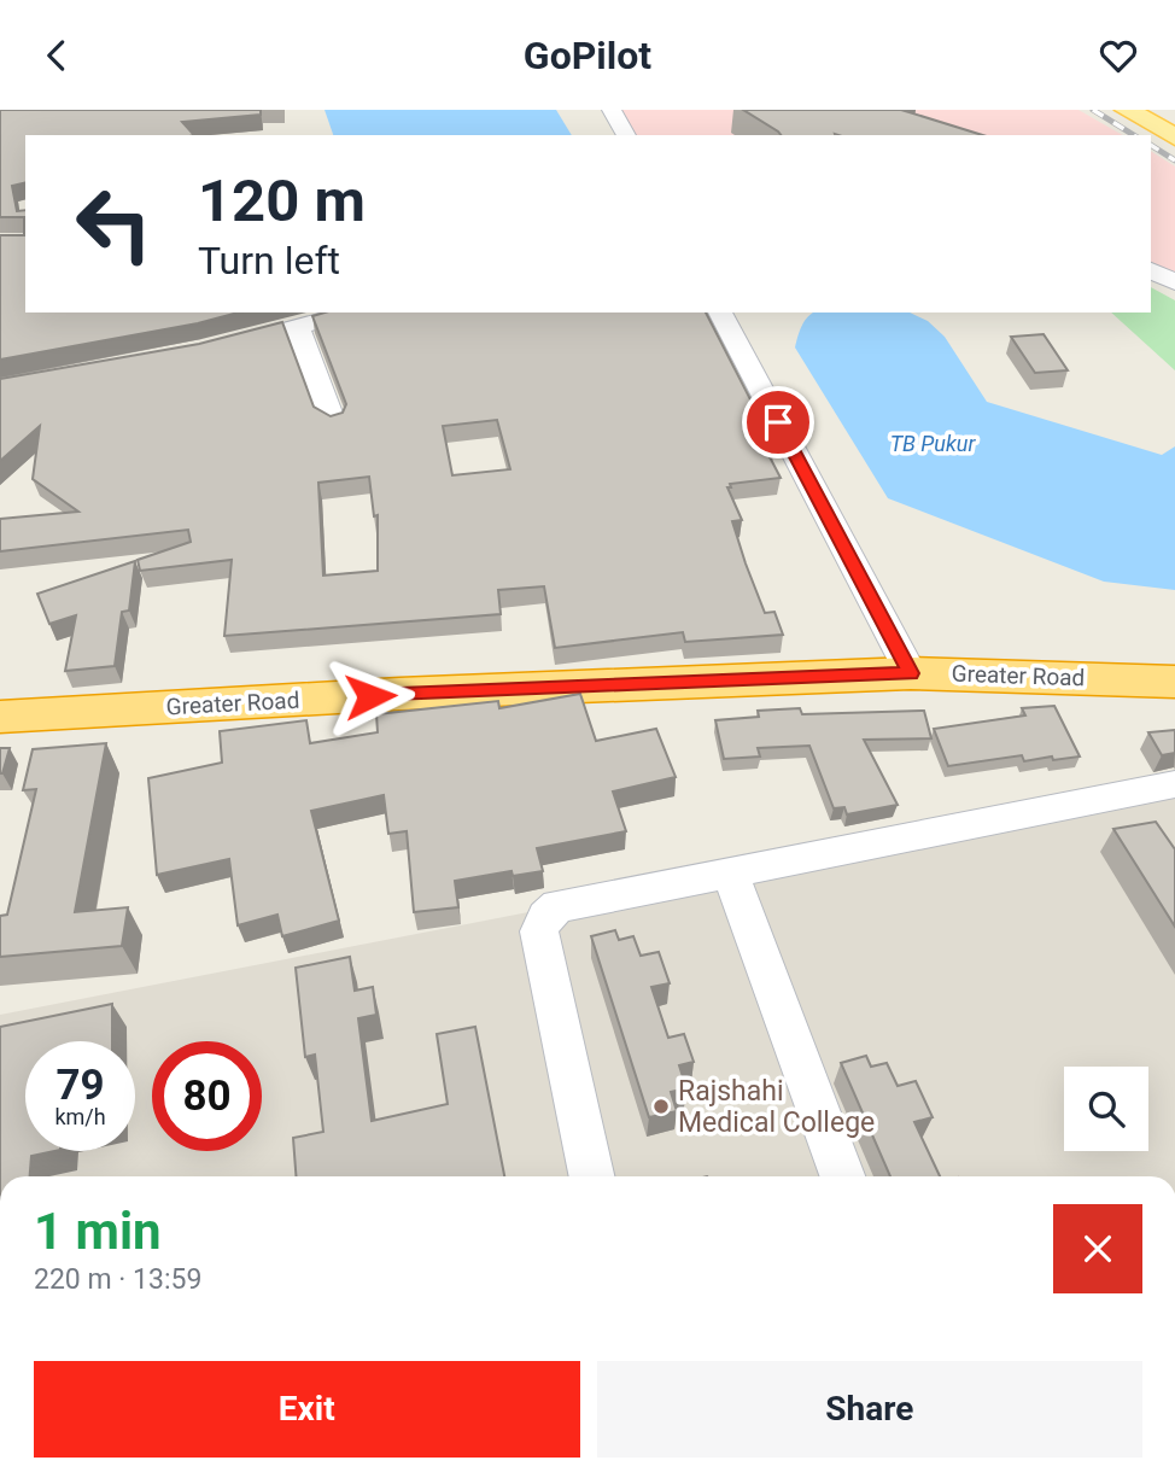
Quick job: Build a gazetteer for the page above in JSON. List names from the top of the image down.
{
  "streets": {
    "highway": ["Greater Road"]
  },
  "water": ["TB Pukur"],
  "places": ["Rajshahi Medical College"],
  "page": {
    "header": "GoPilot",
    "turn": ["120 m", "Turn left"],
    "speed": "79 km/h",
    "limit": "80",
    "heading": ["1 min", "220 m · 13:59"],
    "buttons": ["Exit", "Share"]
  }
}
